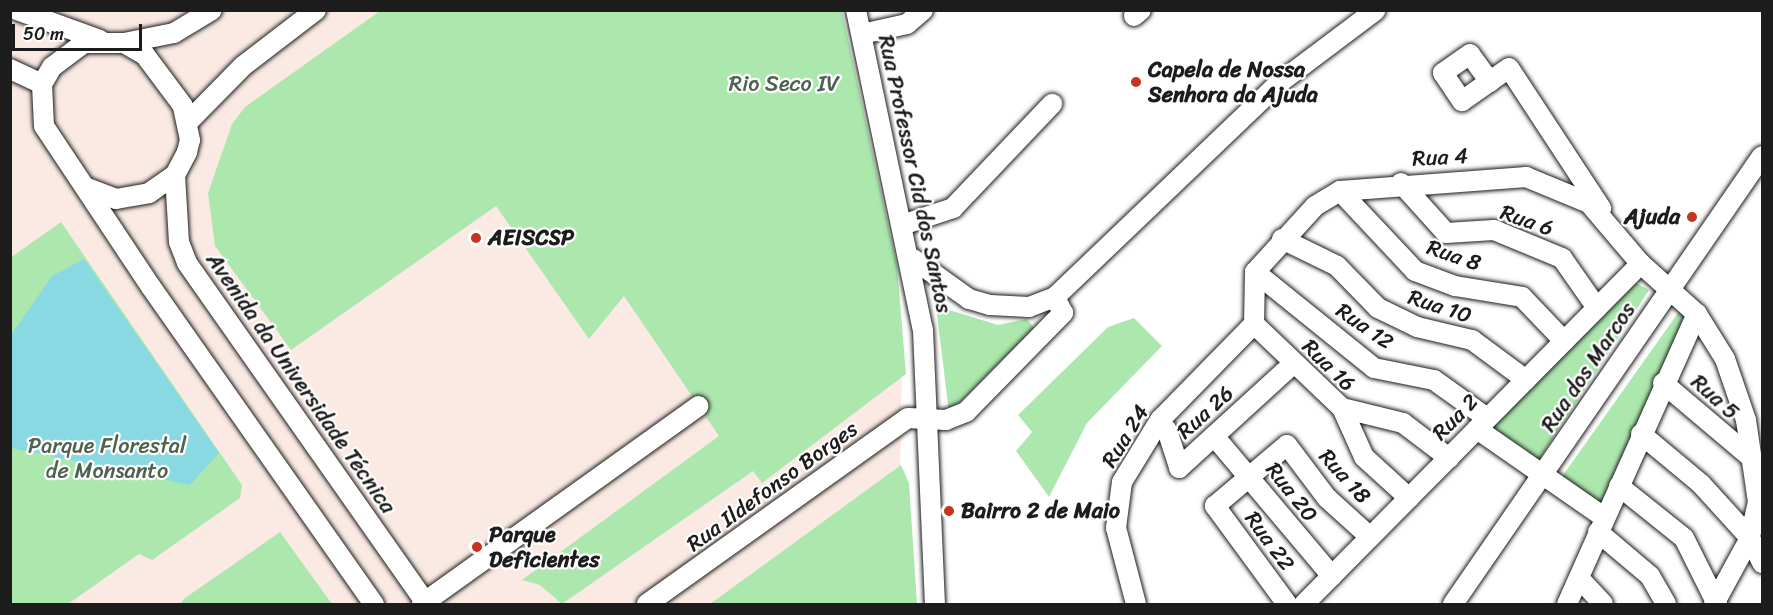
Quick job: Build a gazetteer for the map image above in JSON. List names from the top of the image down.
{
  "streets": {
    "street": [
      "Rua 4",
      "Rua Professor Cid dos Santos",
      "Rua 6",
      "Rua 8",
      "Rua 10",
      "Rua 12",
      "Rua 16",
      "Rua dos Marcos",
      "Avenida da Universidade Técnica",
      "Rua 5",
      "Rua 26",
      "Rua 2",
      "Rua 24",
      "Rua 18",
      "Rua Ildefonso Borges",
      "Rua 20",
      "Rua 22"
    ]
  },
  "crossings": [
    ["Rua 4", "Rua 6"],
    ["Rua 4", "Rua 8"],
    ["Rua 4", "Rua 10"],
    ["Rua 4", "Rua 12"],
    ["Rua 4", "Rua dos Marcos"],
    ["Rua 4", "Rua 5"],
    ["Rua 4", "Rua 2"],
    ["Rua Professor Cid dos Santos", "Rua Ildefonso Borges"],
    ["Rua 6", "Rua 2"],
    ["Rua 8", "Rua 2"],
    ["Rua 10", "Rua 2"],
    ["Rua 12", "Rua dos Marcos"],
    ["Rua 12", "Rua 2"],
    ["Rua 16", "Rua 26"],
    ["Rua 16", "Rua 2"],
    ["Rua 16", "Rua 24"],
    ["Rua 26", "Rua 20"],
    ["Rua 2", "Rua 18"],
    ["Rua 2", "Rua 20"],
    ["Rua 18", "Rua 20"],
    ["Rua 18", "Rua 22"],
    ["Rua 20", "Rua 22"]
  ],
  "parks": ["Rio Seco IV", "Parque Florestal de Monsanto"],
  "places": [
    "Capela de Nossa Senhora da Ajuda",
    "Ajuda",
    "AEISCSP",
    "Bairro 2 de Maio",
    "Parque Deficientes"
  ],
  "scale_bar": "50 m"
}
